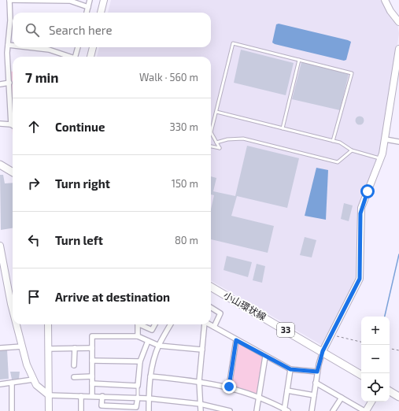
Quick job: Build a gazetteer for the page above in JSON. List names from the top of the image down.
{
  "streets": {
    "main road": ["小山環状線", "33"]
  },
  "page": {
    "search": "Search here",
    "heading": ["7 min", "Walk · 560 m"],
    "list": [
      ["Continue", "330 m"],
      ["Turn right", "150 m"],
      ["Turn left", "80 m"],
      "Arrive at destination"
    ],
    "map_buttons": ["+", "−"]
  }
}
